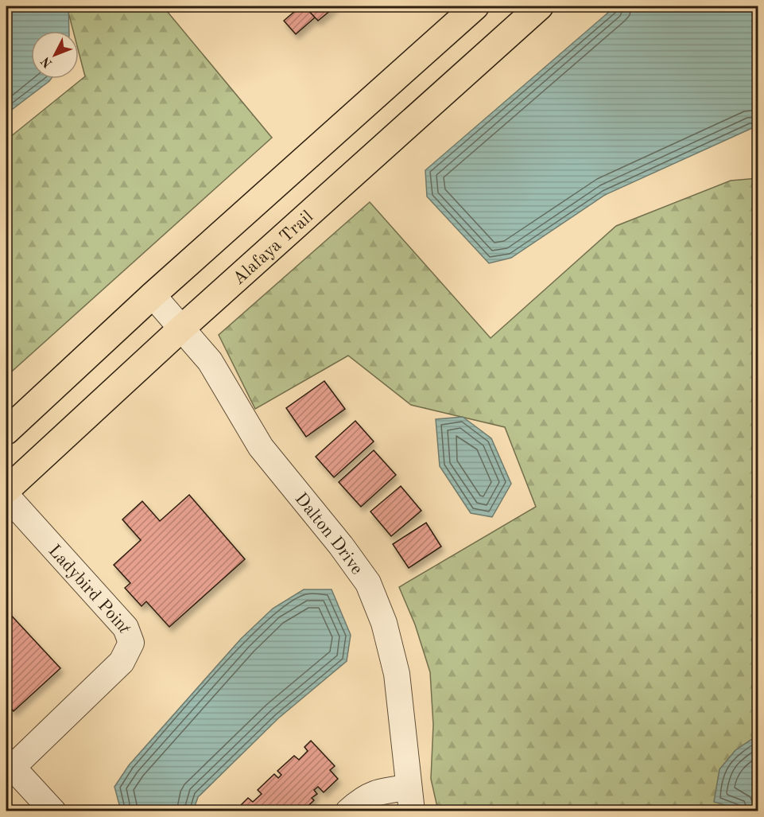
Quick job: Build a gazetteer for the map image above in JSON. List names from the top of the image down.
{
  "streets": {
    "main road": ["Alafaya Trail"],
    "street": ["Dalton Drive", "Ladybird Point"]
  },
  "crossings": [
    ["Alafaya Trail", "Dalton Drive"]
  ],
  "north": "bottom left"
}
